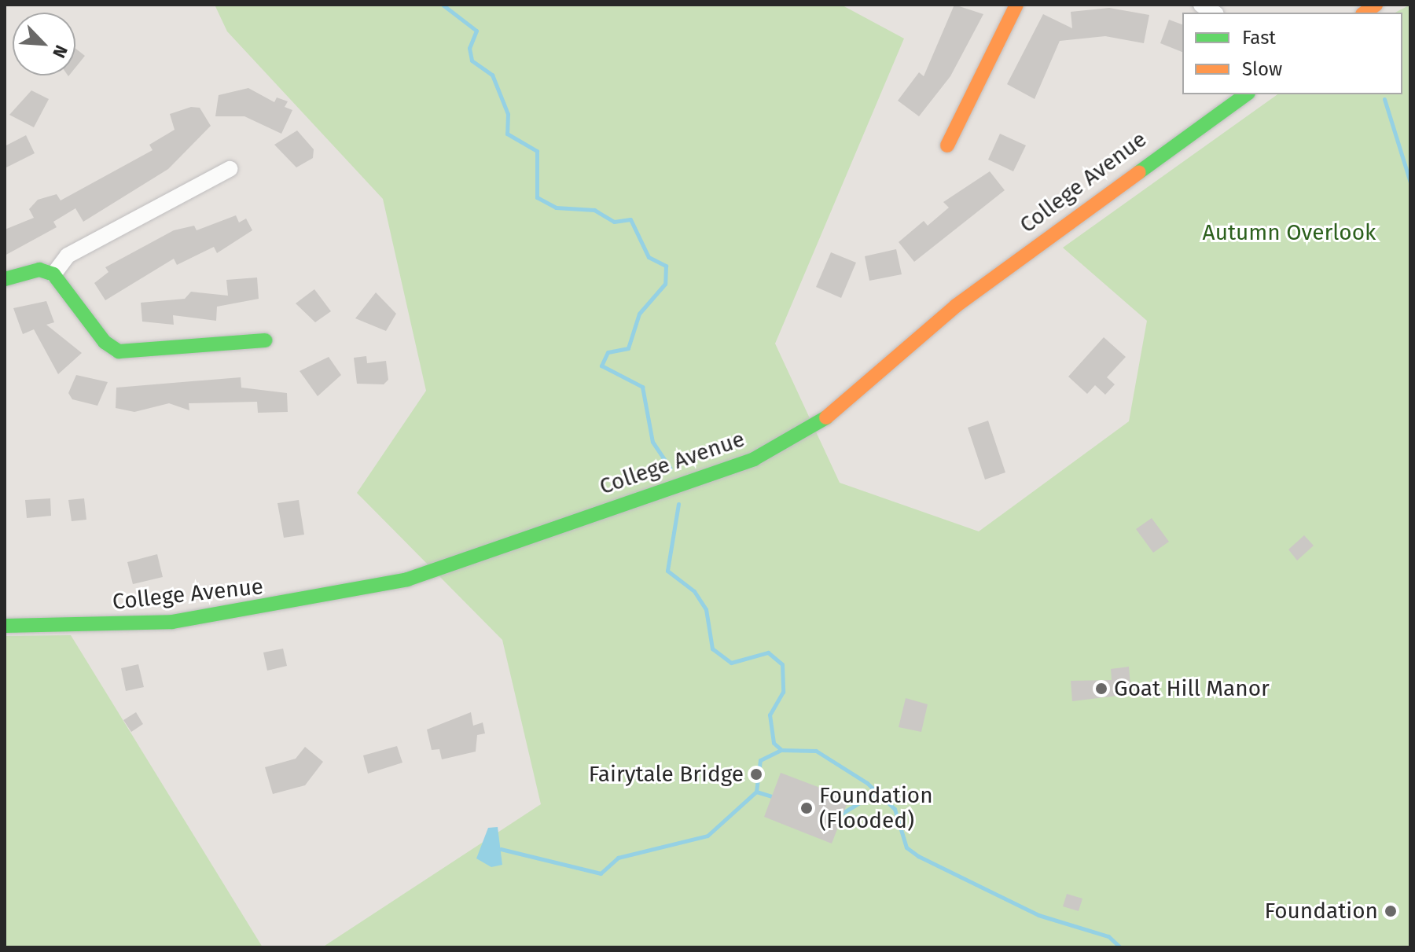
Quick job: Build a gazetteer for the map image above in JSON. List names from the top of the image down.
{
  "streets": {
    "street": ["College Avenue"]
  },
  "parks": ["Autumn Overlook"],
  "places": [
    "Goat Hill Manor",
    "Fairytale Bridge",
    "Foundation (Flooded)",
    "Foundation"
  ],
  "legend": ["Fast", "Slow"],
  "north": "bottom right"
}
